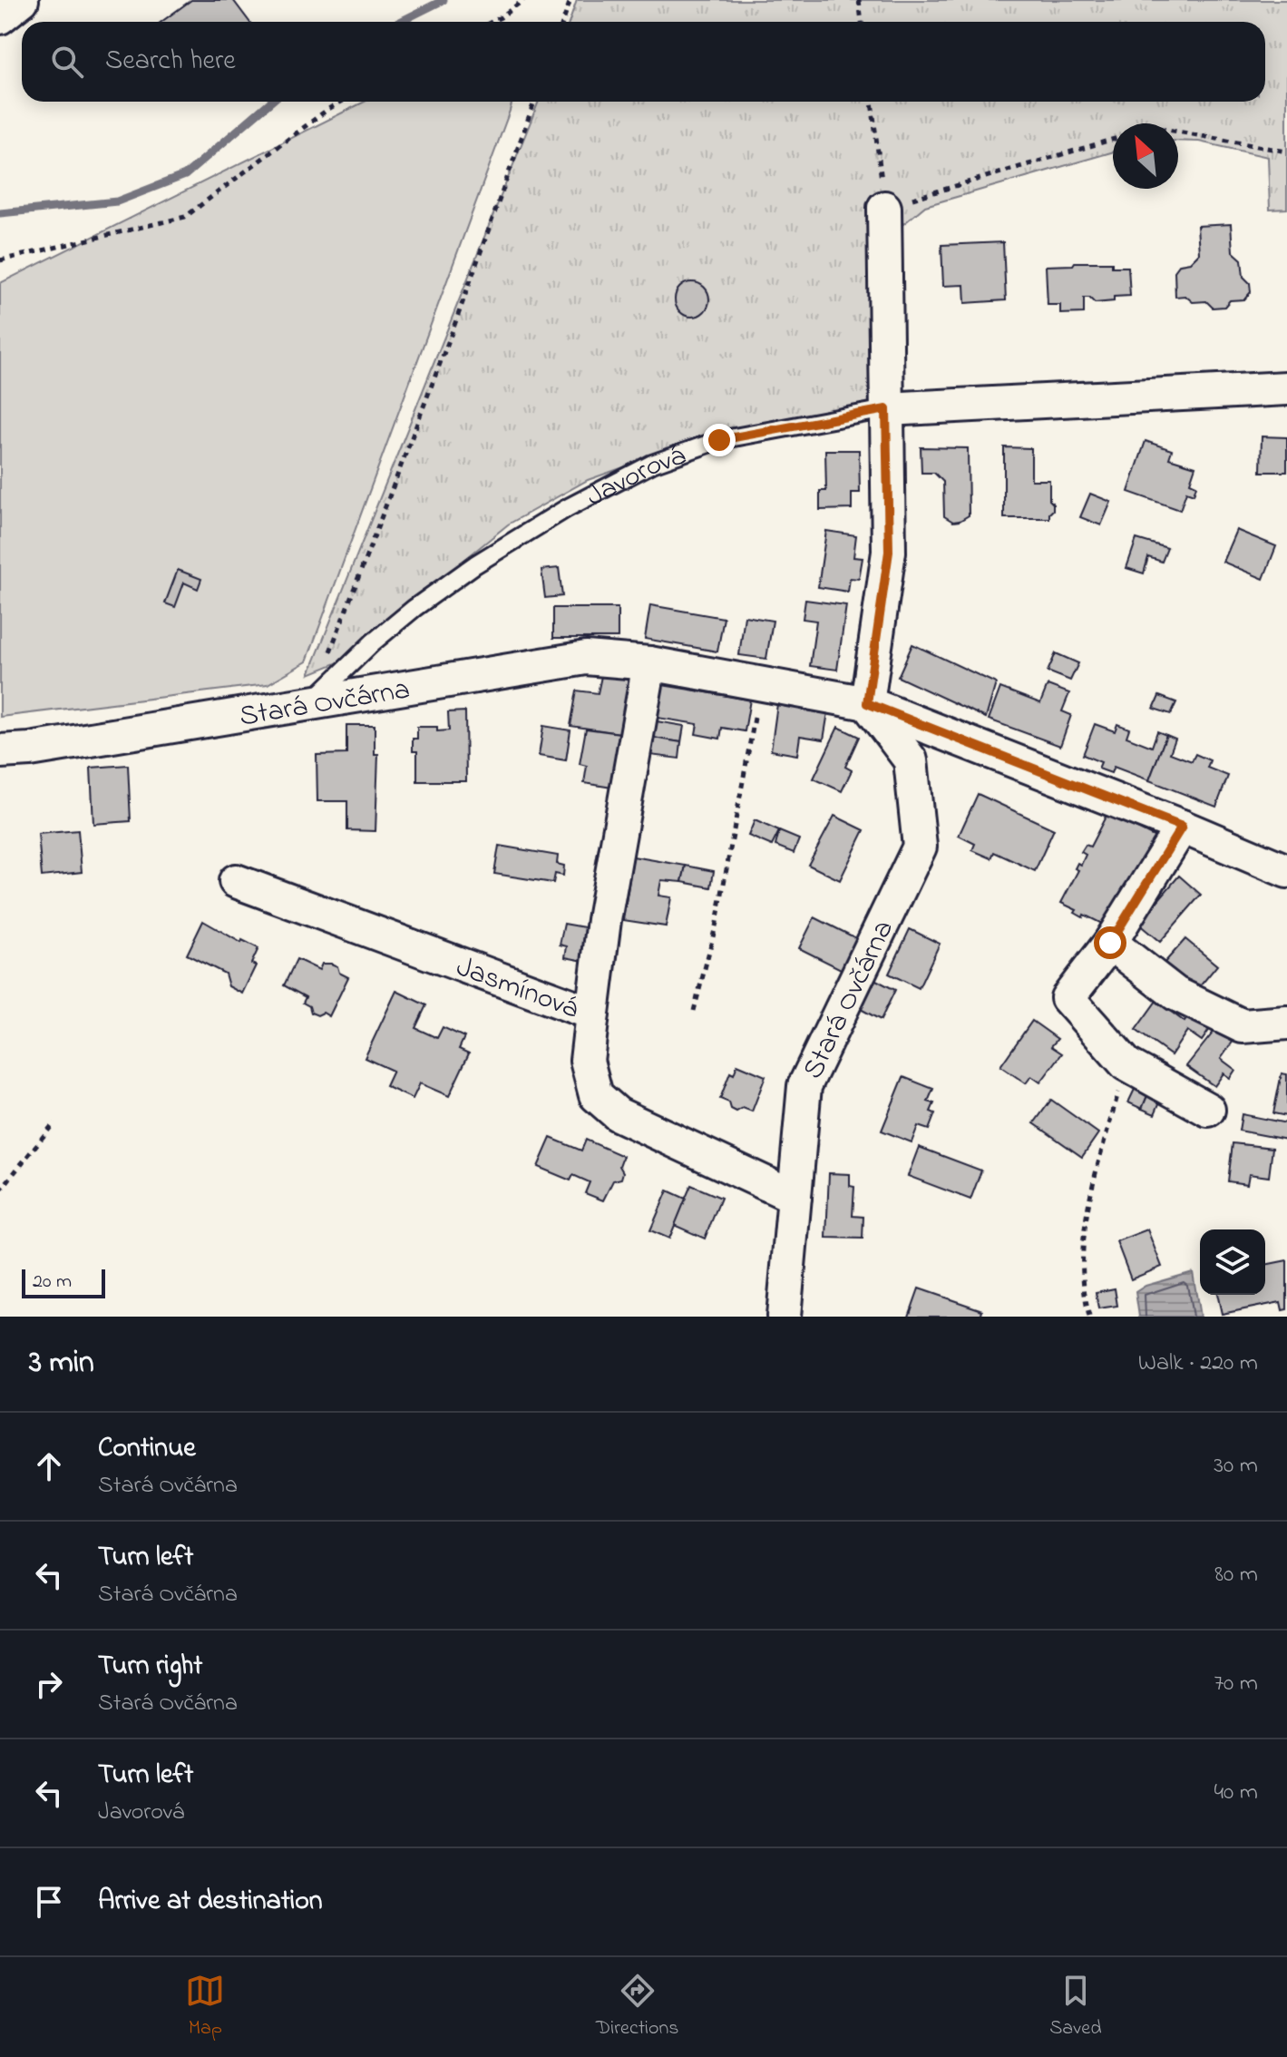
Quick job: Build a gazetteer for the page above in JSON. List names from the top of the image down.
{
  "streets": {
    "street": ["Javorová", "Stará Ovčárna", "Jasmínová"]
  },
  "crossings": [
    ["Javorová", "Stará Ovčárna"],
    ["Stará Ovčárna", "Jasmínová"]
  ],
  "scale_bar": "20 m",
  "north": "top left",
  "page": {
    "search": "Search here",
    "scale": "20 m",
    "heading": ["3 min", "Walk · 220 m"],
    "list": [
      ["Continue", "Stará Ovčárna", "30 m"],
      ["Turn left", "Stará Ovčárna", "80 m"],
      ["Turn right", "Stará Ovčárna", "70 m"],
      ["Turn left", "Javorová", "40 m"],
      "Arrive at destination"
    ],
    "nav": ["Map", "Directions", "Saved"]
  }
}
